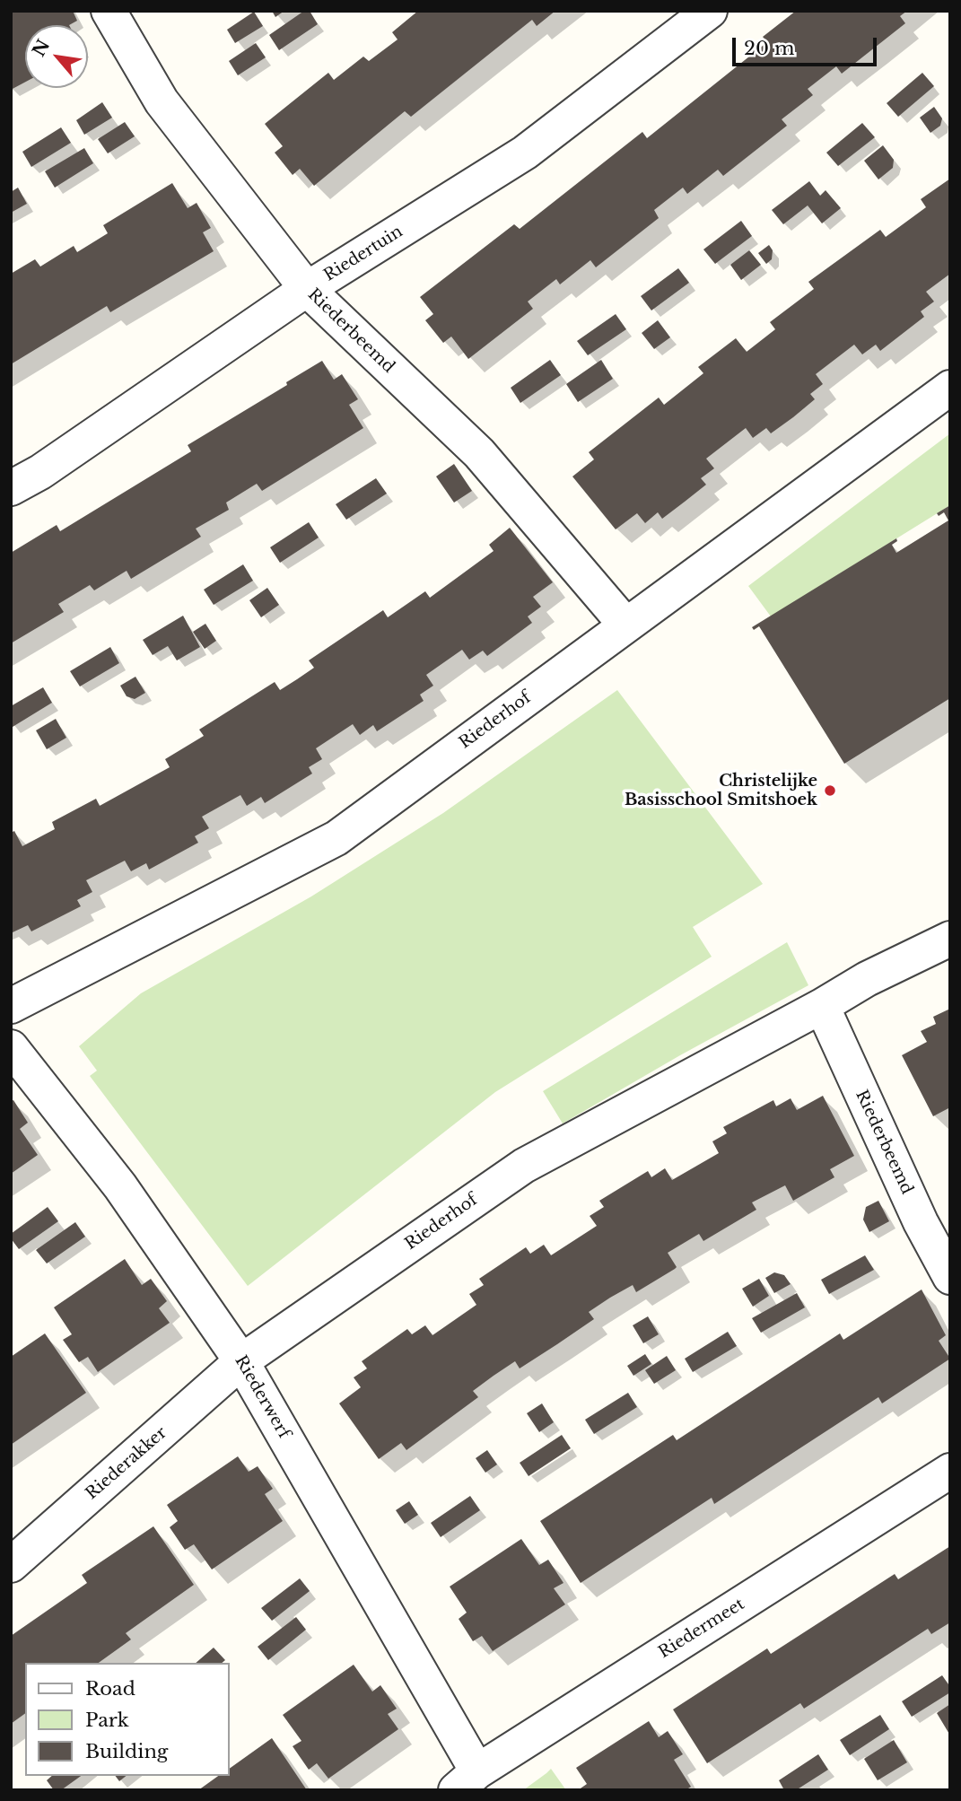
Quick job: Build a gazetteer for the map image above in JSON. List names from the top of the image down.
{
  "streets": {
    "street": [
      "Riedertuin",
      "Riederbeemd",
      "Riederhof",
      "Riederwerf",
      "Riederakker",
      "Riedermeet"
    ]
  },
  "crossings": [
    ["Riedertuin", "Riederbeemd"],
    ["Riederbeemd", "Riederhof"],
    ["Riederhof", "Riederwerf"],
    ["Riederhof", "Riederakker"],
    ["Riederwerf", "Riederakker"],
    ["Riederwerf", "Riedermeet"]
  ],
  "places": ["Christelijke Basisschool Smitshoek"],
  "legend": ["Road", "Park", "Building"],
  "scale_bar": "20 m",
  "north": "top left"
}
